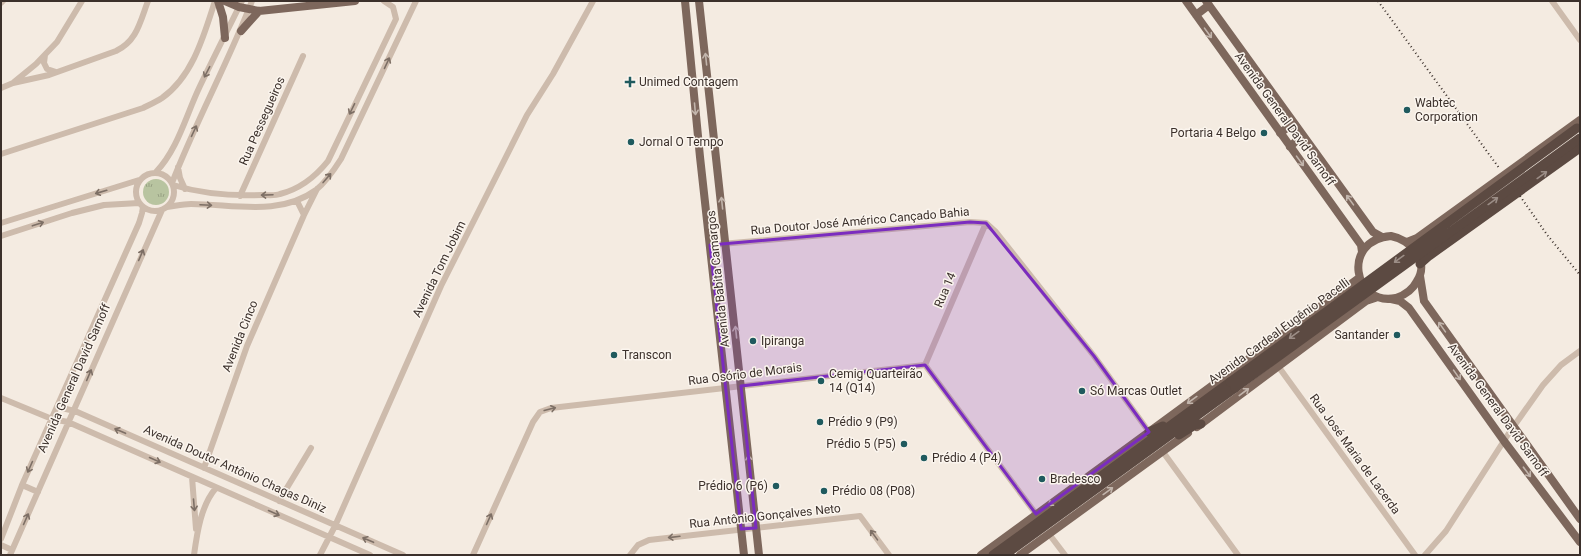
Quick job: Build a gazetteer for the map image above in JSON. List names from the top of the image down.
{
  "streets": {
    "highway": ["Avenida Cardeal Eugênio Pacelli"],
    "main road": ["Avenida General David Sarnoff", "Avenida Babita Camargos"],
    "street": [
      "Rua Pessegueiros",
      "Rua Doutor José Américo Cançado Bahia",
      "Avenida Tom Jobim",
      "Rua 14",
      "Avenida Cinco",
      "Rua Osório de Morais",
      "Rua José Maria de Lacerda",
      "Avenida Doutor Antônio Chagas Diniz",
      "Rua Antônio Gonçalves Neto"
    ]
  },
  "crossings": [
    ["Avenida General David Sarnoff", "Avenida Cardeal Eugênio Pacelli"],
    ["Avenida General David Sarnoff", "Avenida Doutor Antônio Chagas Diniz"],
    ["Rua Doutor José Américo Cançado Bahia", "Avenida Babita Camargos"],
    ["Rua Doutor José Américo Cançado Bahia", "Rua 14"],
    ["Rua Doutor José Américo Cançado Bahia", "Avenida Cardeal Eugênio Pacelli"],
    ["Avenida Tom Jobim", "Avenida Doutor Antônio Chagas Diniz"],
    ["Avenida Babita Camargos", "Rua Osório de Morais"],
    ["Avenida Babita Camargos", "Rua Antônio Gonçalves Neto"],
    ["Rua 14", "Rua Osório de Morais"],
    ["Avenida Cinco", "Avenida Doutor Antônio Chagas Diniz"]
  ],
  "one_way": ["Rua Osório de Morais", "Rua Antônio Gonçalves Neto"],
  "places": {
    "health": ["Unimed Contagem"],
    "other": [
      "Wabtec Corporation",
      "Portaria 4 Belgo",
      "Jornal O Tempo",
      "Santander",
      "Ipiranga",
      "Transcon",
      "Cemig Quarteirão 14 (Q14)",
      "Só Marcas Outlet",
      "Prédio 9 (P9)",
      "Prédio 5 (P5)",
      "Prédio 4 (P4)",
      "Bradesco",
      "Prédio 6 (P6)",
      "Prédio 08 (P08)"
    ]
  }
}
